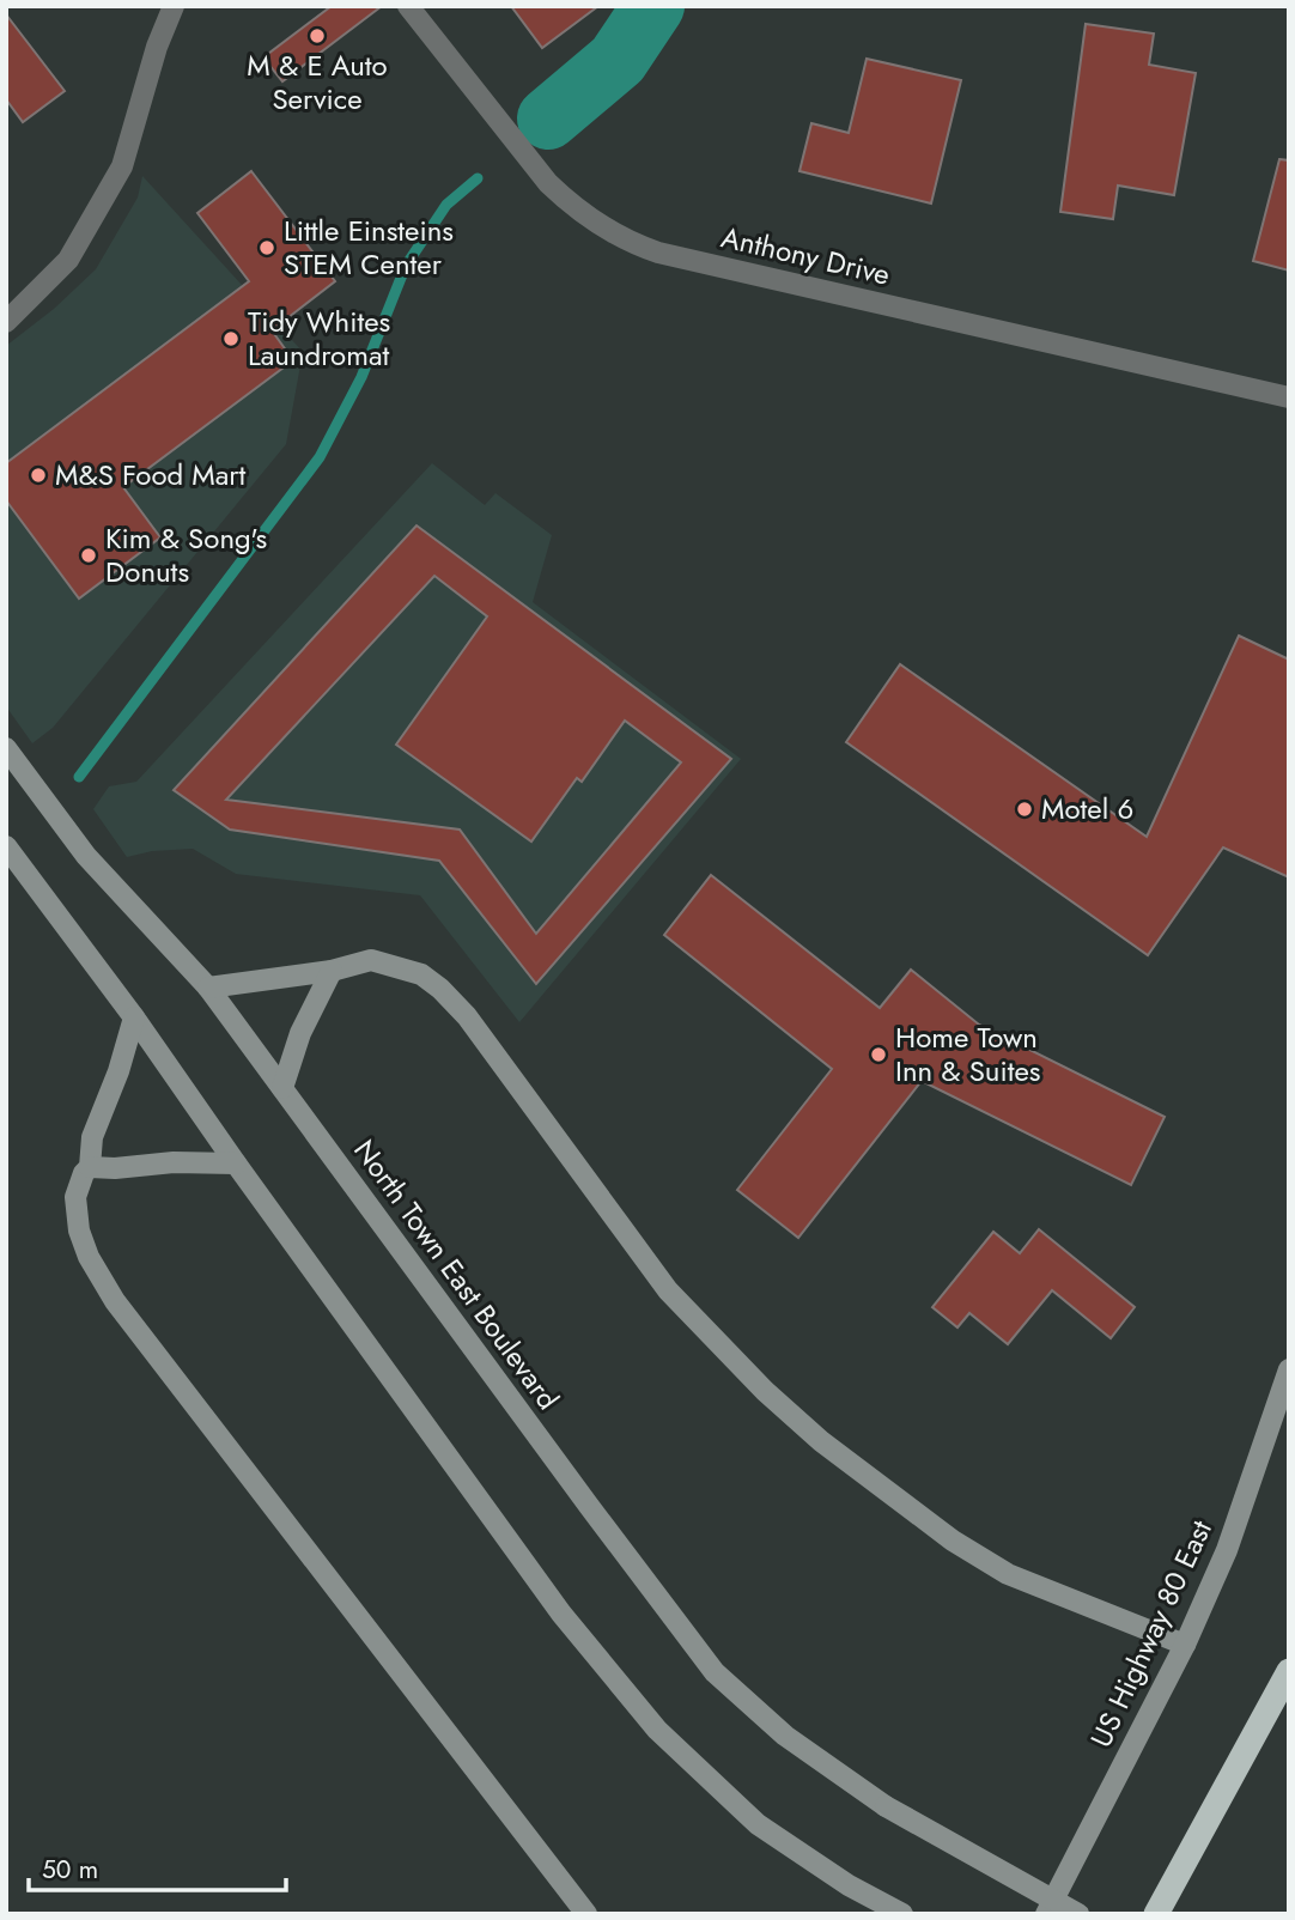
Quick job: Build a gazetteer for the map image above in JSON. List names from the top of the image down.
{
  "streets": {
    "main road": ["North Town East Boulevard", "US Highway 80 East"],
    "street": ["Anthony Drive"]
  },
  "places": [
    "M & E Auto Service",
    "Little Einsteins STEM Center",
    "Tidy Whites Laundromat",
    "M&S Food Mart",
    "Kim & Song's Donuts",
    "Motel 6",
    "Home Town Inn & Suites"
  ],
  "scale_bar": "50 m"
}
